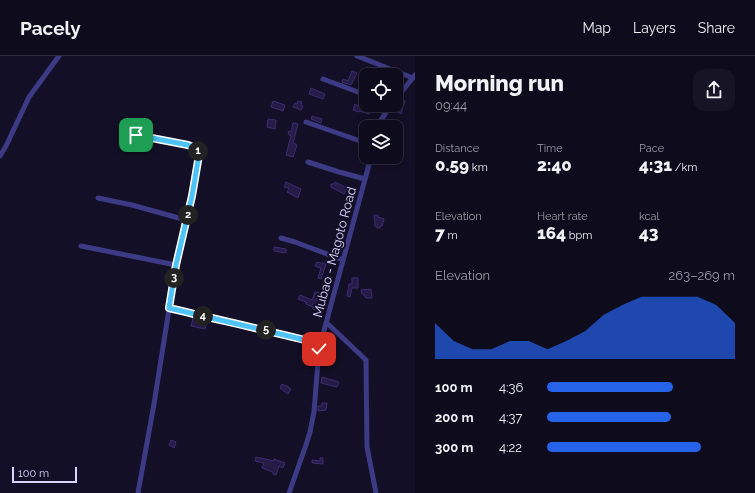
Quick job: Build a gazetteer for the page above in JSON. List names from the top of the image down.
{
  "streets": {
    "street": ["Mubao - Magoto Road"]
  },
  "scale_bar": "100 m",
  "page": {
    "header": "Pacely",
    "nav": ["Map", "Layers", "Share"],
    "heading": ["Morning run", "09:44"],
    "stats": [
      ["Distance", "0.59 km"],
      ["Time", "2:40"],
      ["Pace", "4:31 /km"],
      ["Elevation", "7 m"],
      ["Heart rate", "164 bpm"],
      ["kcal", "43"]
    ],
    "pins": [
      "1",
      "2",
      "3",
      "4",
      "5"
    ],
    "chart": ["Elevation", "263–269 m"],
    "list": [
      {
        "name": "100 m",
        "note": "4:36"
      },
      {
        "name": "200 m",
        "note": "4:37"
      },
      {
        "name": "300 m",
        "note": "4:22"
      }
    ],
    "scale": "100 m"
  }
}
